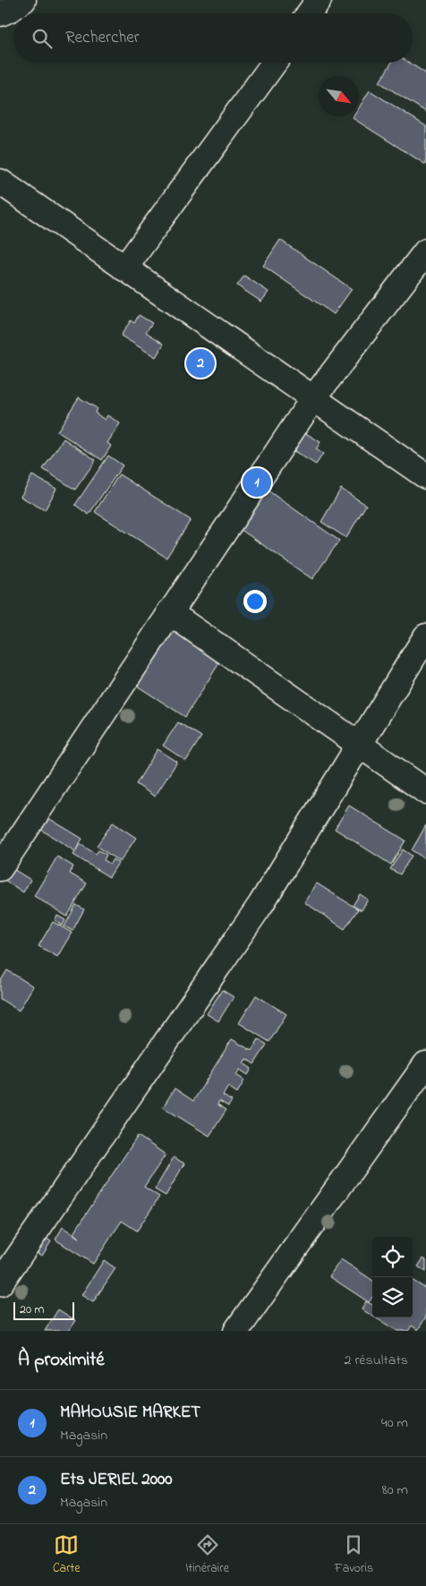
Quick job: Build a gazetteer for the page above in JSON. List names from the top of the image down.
{
  "scale_bar": "20 m",
  "north": "bottom right",
  "page": {
    "search": "Rechercher",
    "pins": ["2", "1"],
    "scale": "20 m",
    "heading": ["À proximité", "2 résultats"],
    "list": [
      {
        "mark": "1",
        "name": "MAHOUSIE MARKET",
        "note": "Magasin",
        "value": "40 m"
      },
      {
        "mark": "2",
        "name": "Ets JERIEL 2000",
        "note": "Magasin",
        "value": "80 m"
      }
    ],
    "nav": ["Carte", "Itinéraire", "Favoris"]
  }
}
